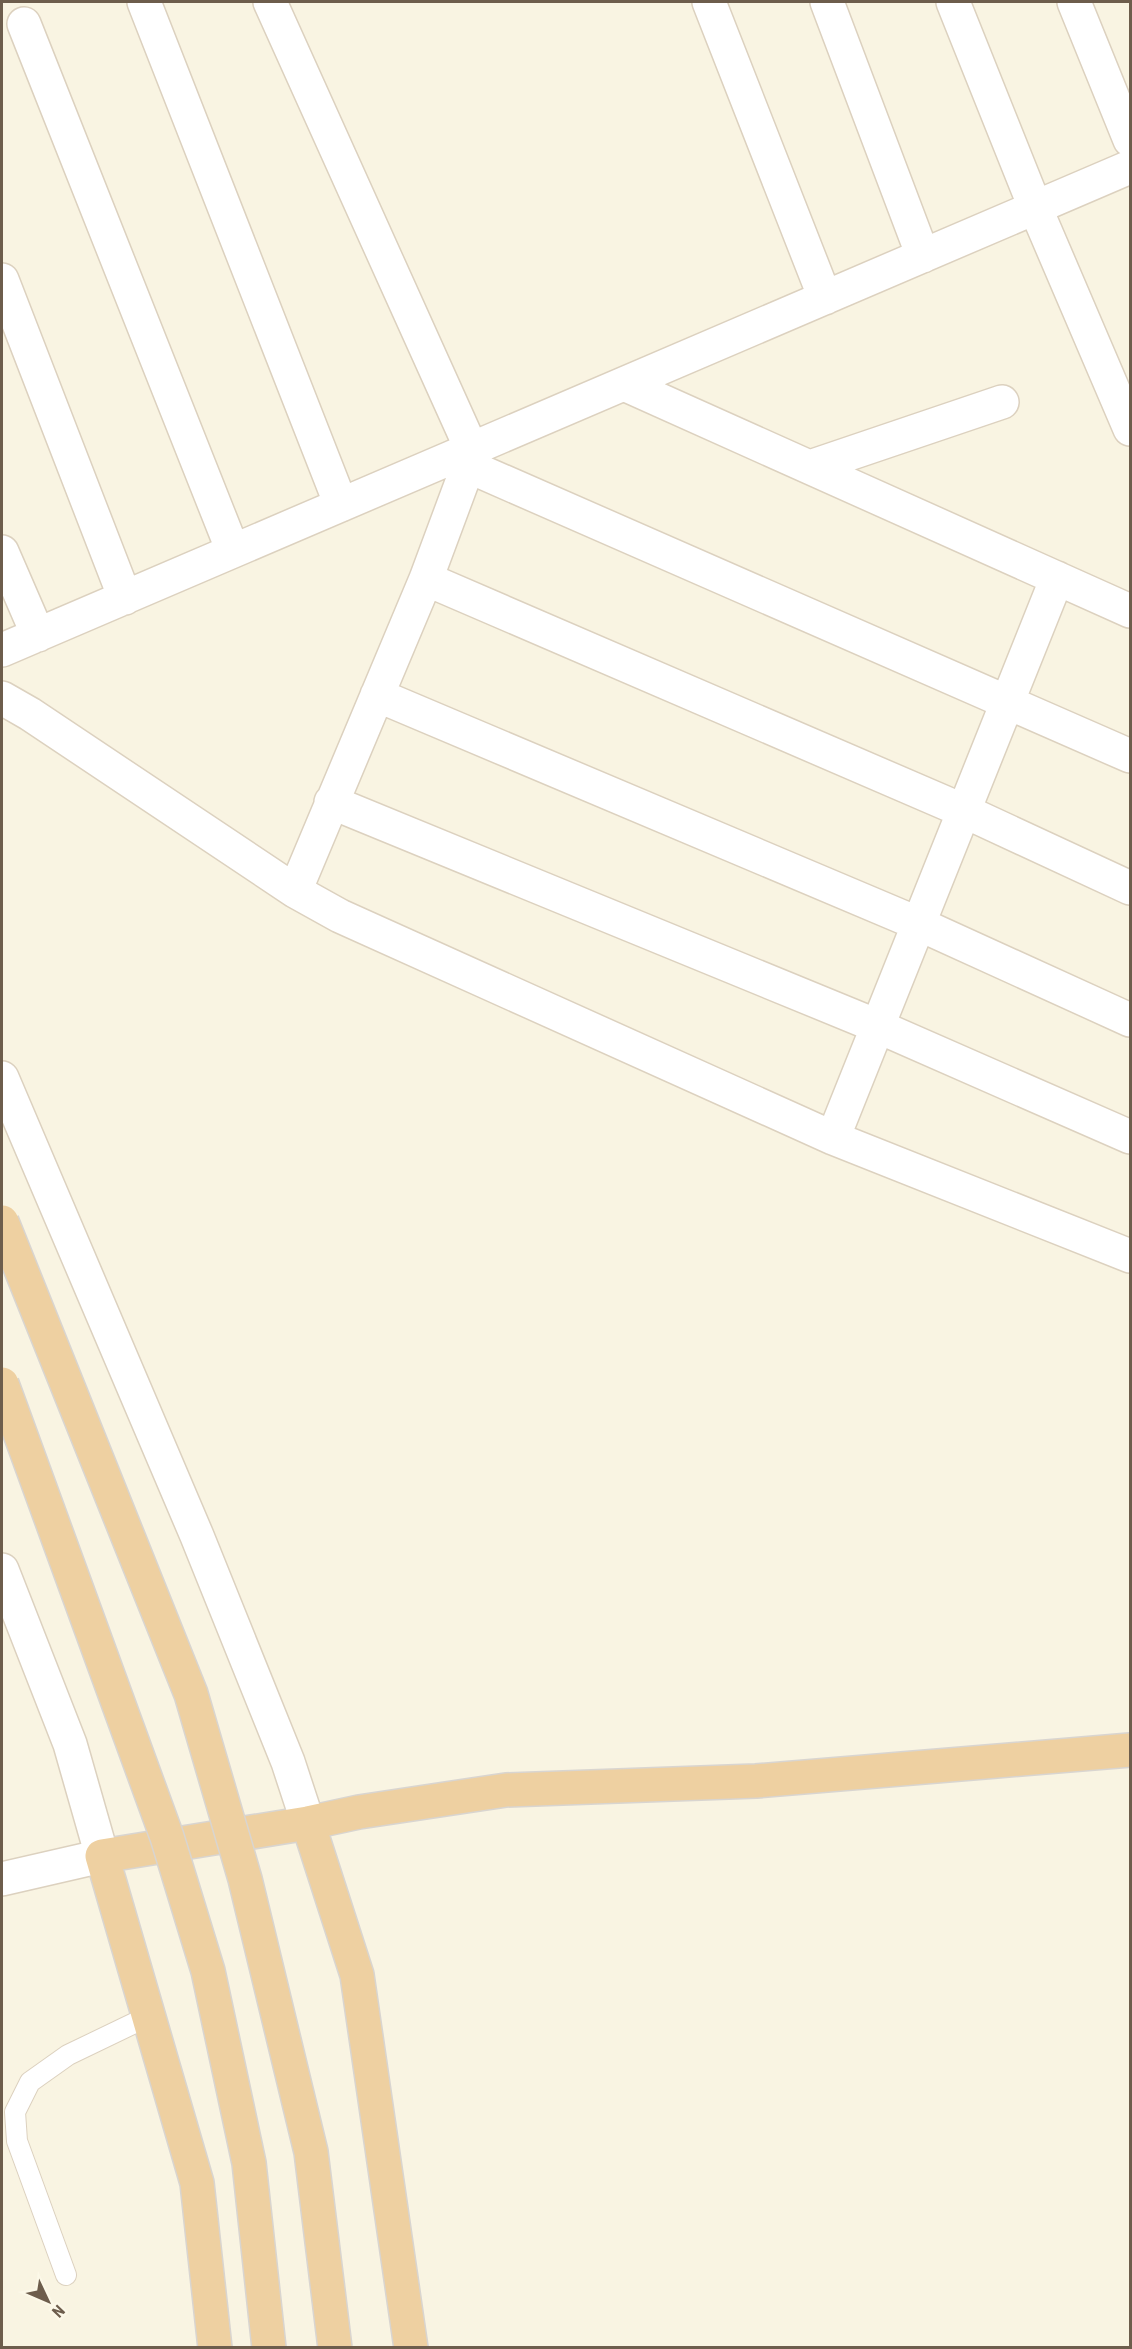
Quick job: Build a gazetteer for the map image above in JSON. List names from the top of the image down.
{
  "north": "bottom right"
}
